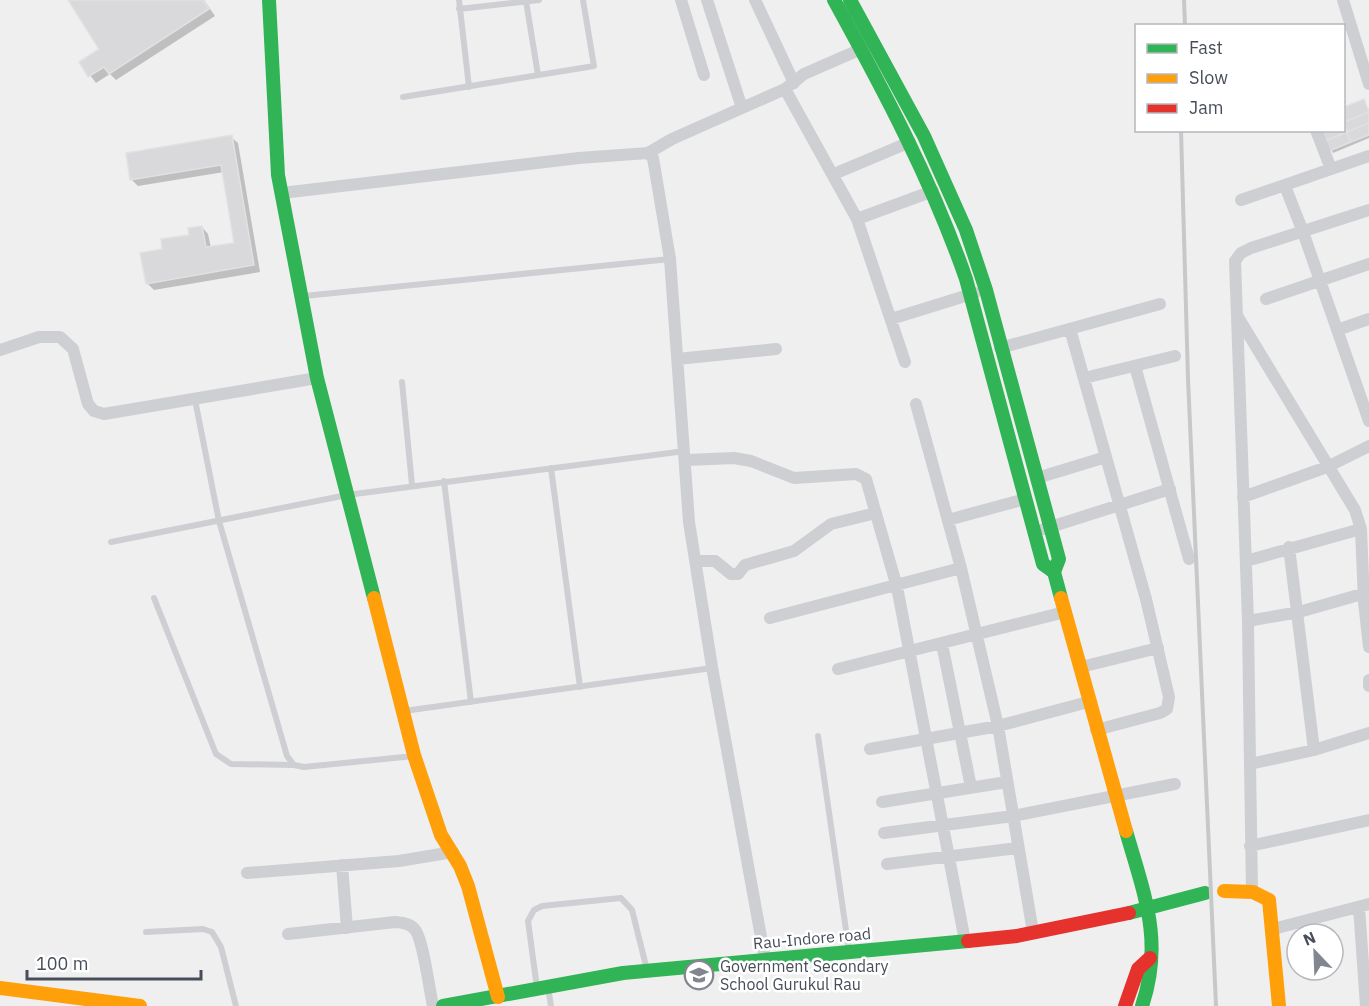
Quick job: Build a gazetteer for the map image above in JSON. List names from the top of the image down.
{
  "streets": {
    "street": ["Rau-Indore road"]
  },
  "places": {
    "school or university": ["Government Secondary School Gurukul Rau"]
  },
  "legend": ["Fast", "Slow", "Jam"],
  "scale_bar": "100 m",
  "north": "top left"
}
